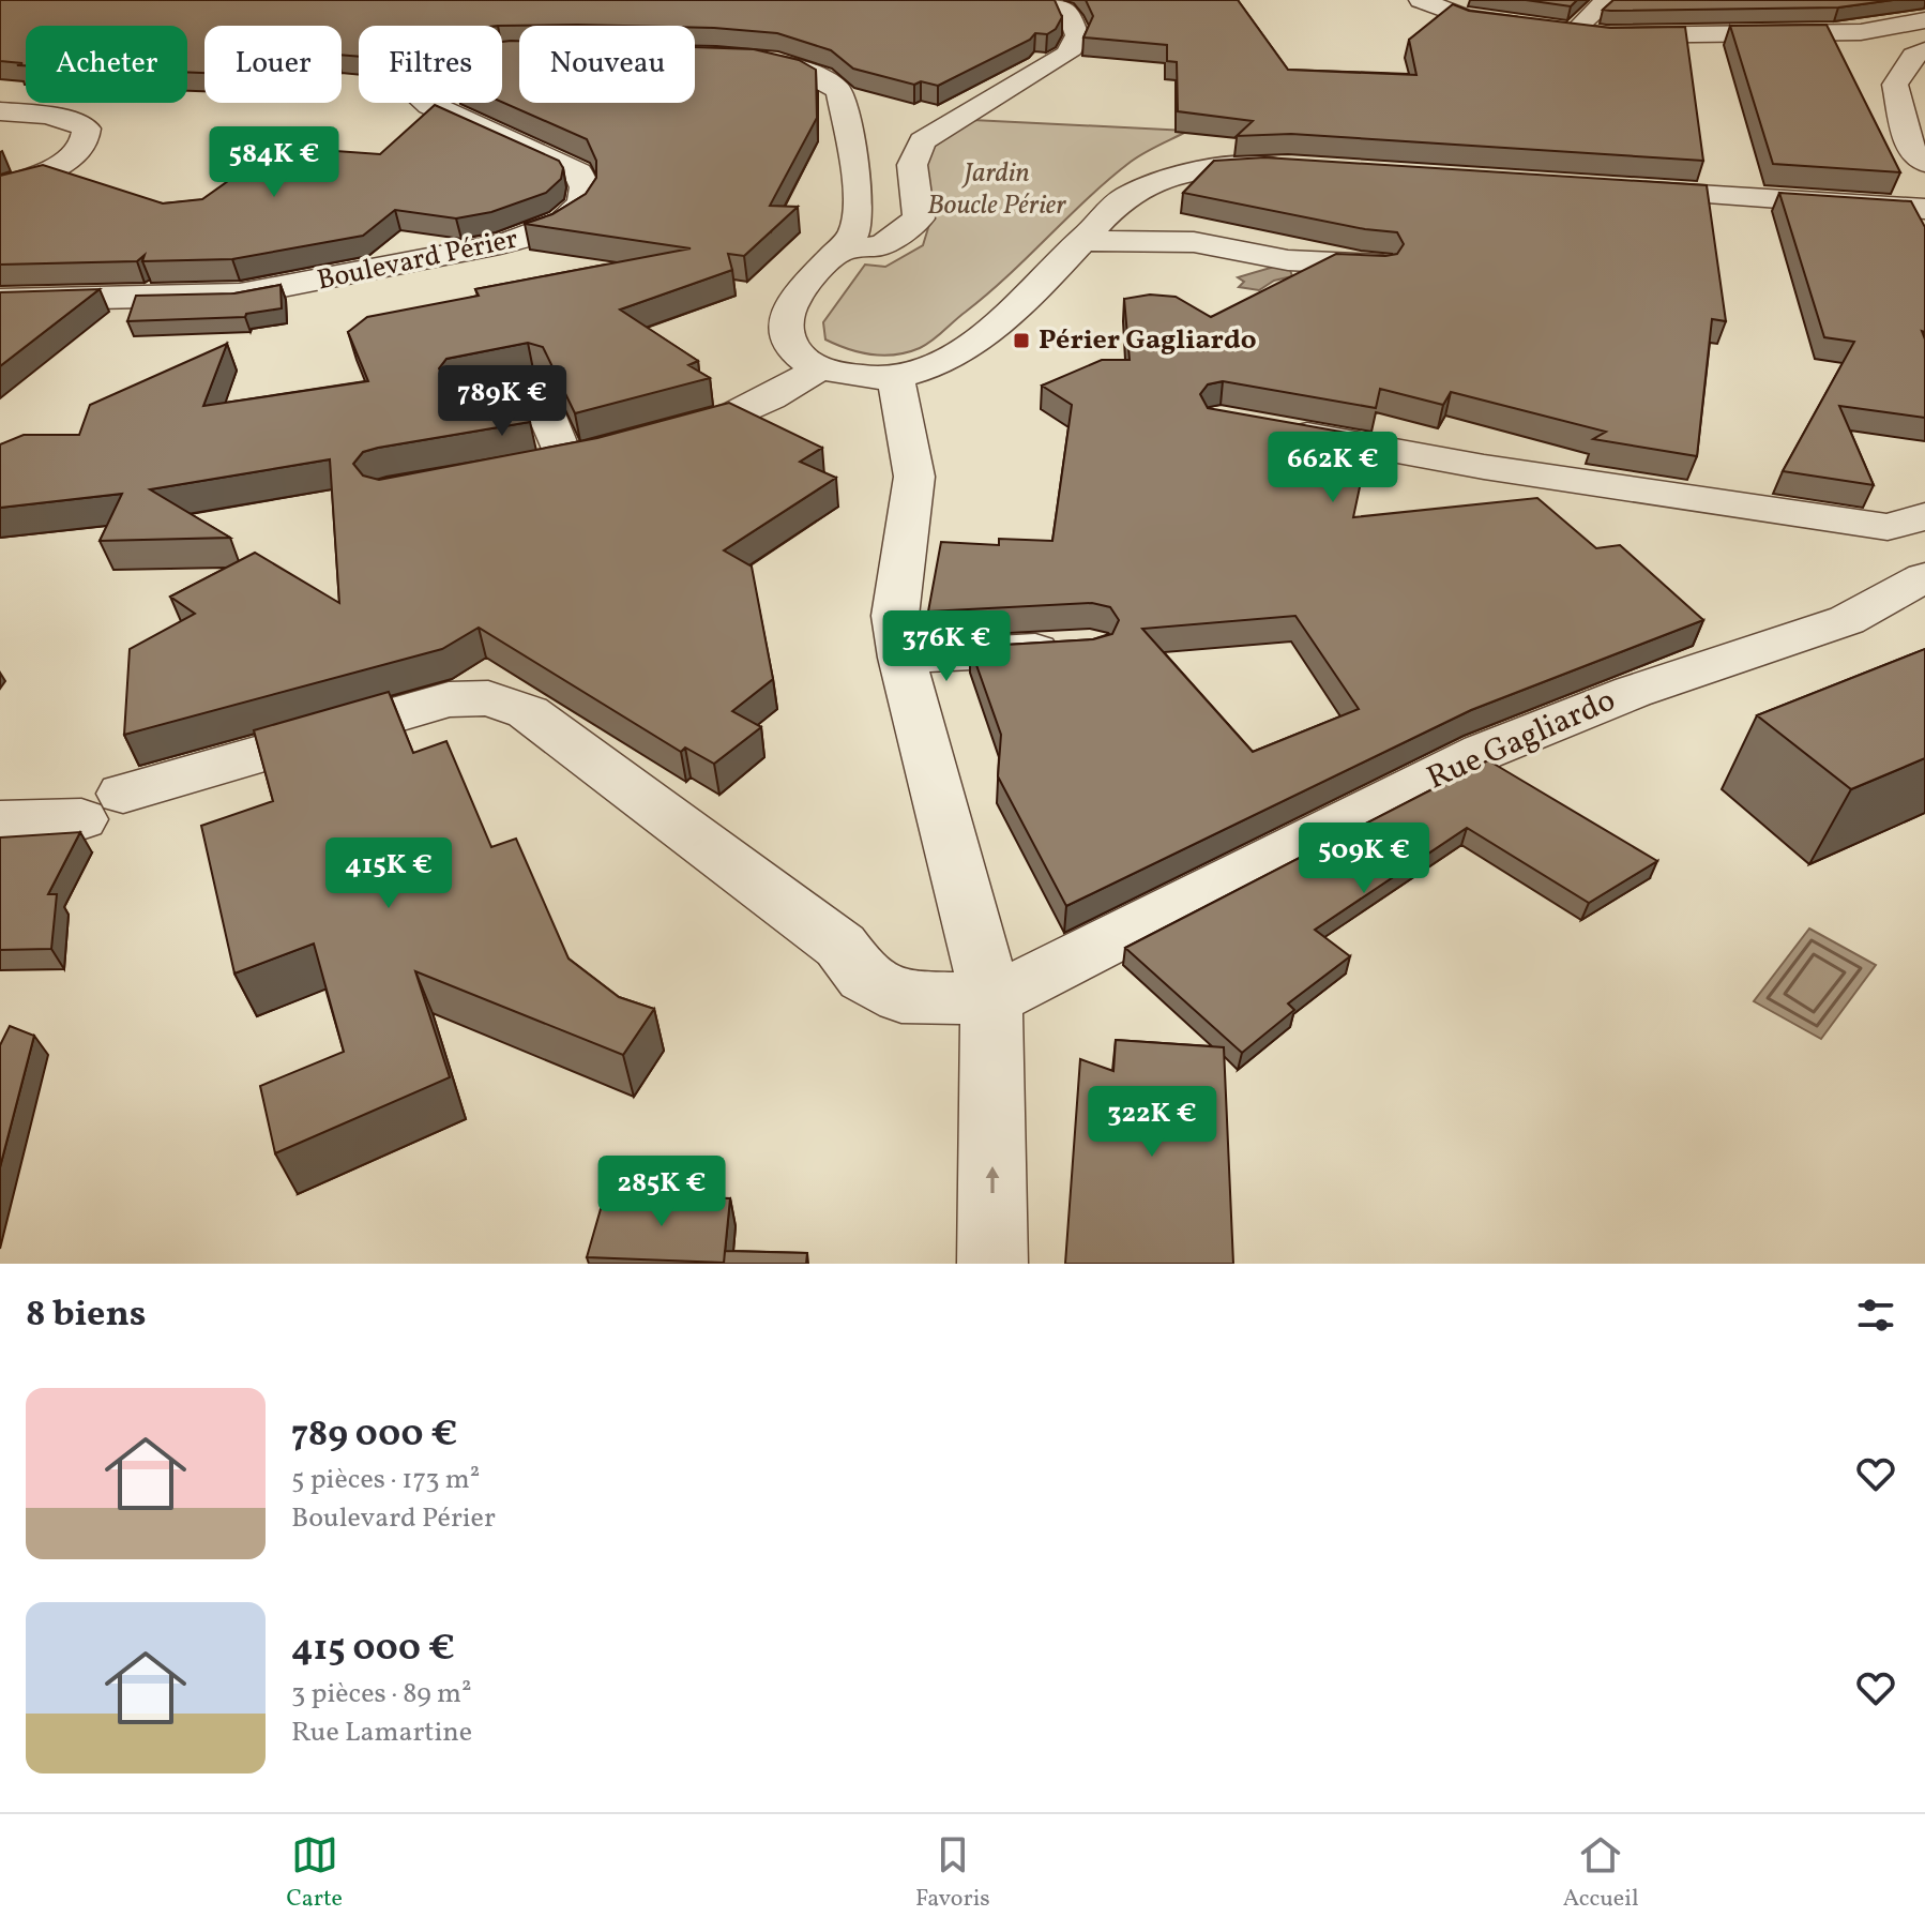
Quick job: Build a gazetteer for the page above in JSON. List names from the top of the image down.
{
  "streets": {
    "street": ["Boulevard Périer", "Rue Gagliardo"]
  },
  "parks": ["Jardin Boucle Périer"],
  "places": {
    "transit": ["Périer Gagliardo"]
  },
  "page": {
    "chip": [
      "Acheter",
      "Louer",
      "Filtres",
      "Nouveau"
    ],
    "price": [
      "584K €",
      "789K €",
      "662K €",
      "376K €",
      "509K €",
      "415K €",
      "322K €",
      "285K €"
    ],
    "heading": "8 biens",
    "list": [
      {
        "name": "789 000 €",
        "note": "5 pièces · 173 m² · Boulevard Périer"
      },
      {
        "name": "415 000 €",
        "note": "3 pièces · 89 m² · Rue Lamartine"
      }
    ],
    "tabs": ["Carte", "Favoris", "Accueil"]
  }
}
